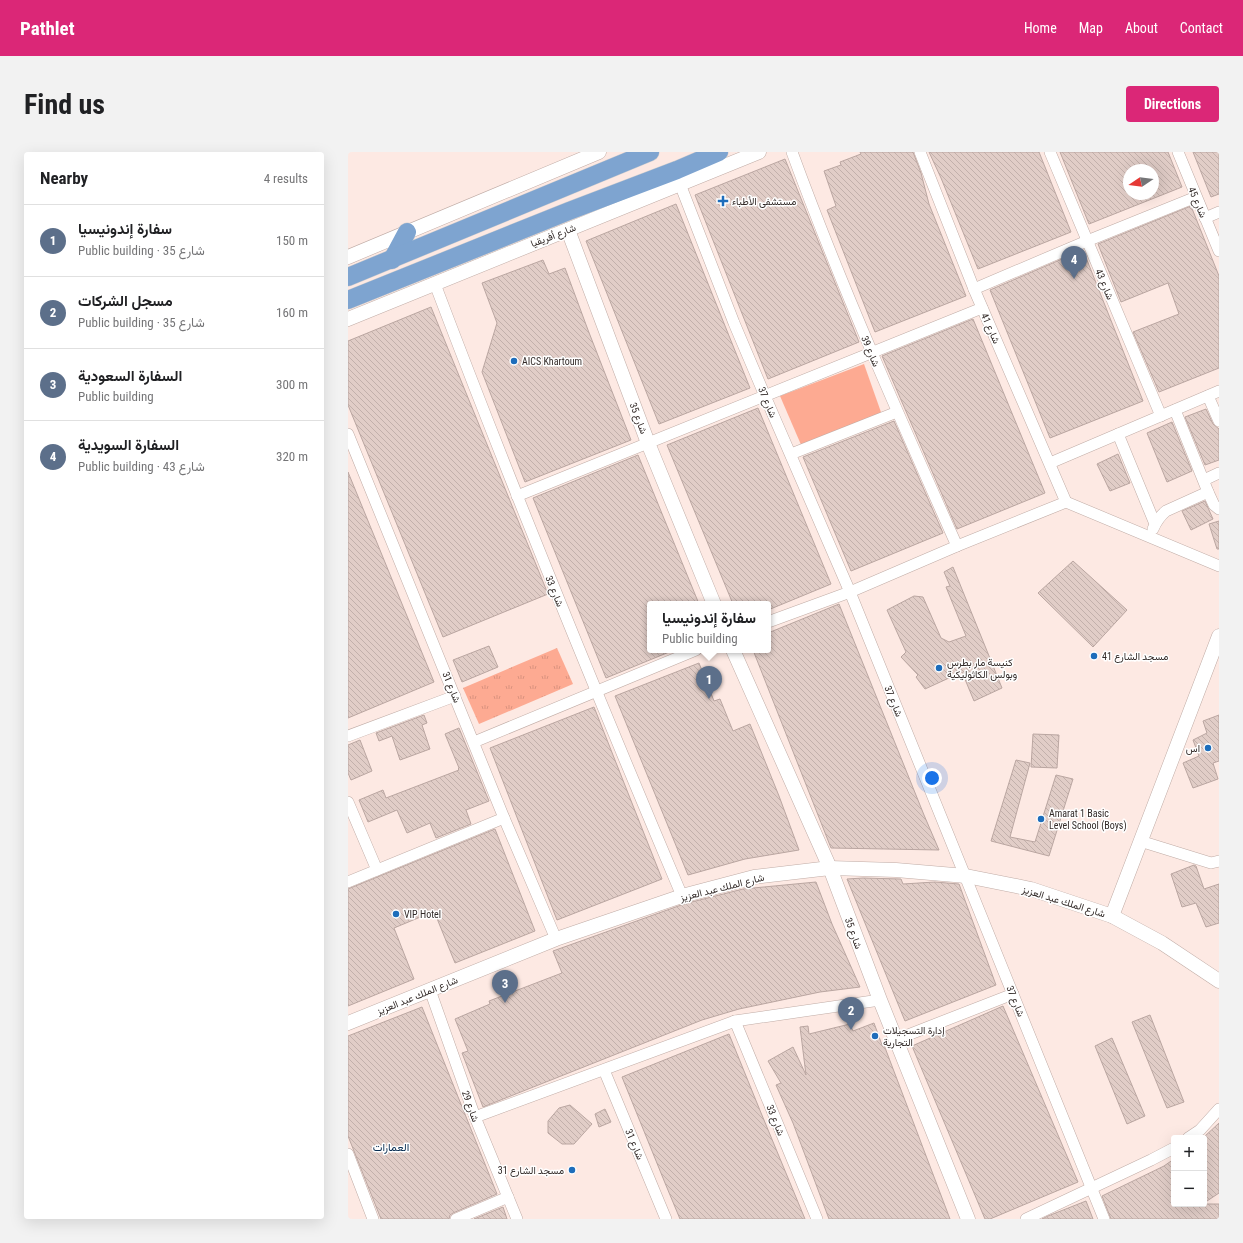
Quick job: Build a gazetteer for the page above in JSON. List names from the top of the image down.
{
  "streets": {
    "highway": ["شارع أفريقيا"],
    "street": [
      "شارع 45",
      "شارع 43",
      "شارع 41",
      "شارع 39",
      "شارع 37",
      "شارع 35",
      "شارع 33",
      "شارع 31",
      "شارع الملك عبد العزيز",
      "شارع 29"
    ]
  },
  "crossings": [
    ["شارع أفريقيا", "شارع 37"],
    ["شارع أفريقيا", "شارع 35"],
    ["شارع أفريقيا", "شارع 33"],
    ["شارع 37", "شارع الملك عبد العزيز"],
    ["شارع 35", "شارع الملك عبد العزيز"],
    ["شارع 33", "شارع الملك عبد العزيز"],
    ["شارع 31", "شارع الملك عبد العزيز"],
    ["شارع الملك عبد العزيز", "شارع 29"]
  ],
  "districts": ["العمارات"],
  "places": {
    "health": ["مستشفی الأطباء"],
    "other": [
      "AICS Khartoum",
      "مسجد الشارع 41",
      "كنيسة مار بطرس وبولس الكاثوليكية",
      "اس",
      "Amarat 1 Basic Level School (Boys)",
      "VIP Hotel",
      "إدارة التسجيلات التجارية",
      "مسجد الشارع 31"
    ]
  },
  "north": "left",
  "page": {
    "header": "Pathlet",
    "nav": [
      "Home",
      "Map",
      "About",
      "Contact"
    ],
    "buttons": "Directions",
    "title": "Find us",
    "heading": ["Nearby", "4 results"],
    "list": [
      {
        "mark": "1",
        "name": "سفارة إندونيسيا",
        "note": "Public building · شارع 35",
        "value": "150 m"
      },
      {
        "mark": "2",
        "name": "مسجل الشركات",
        "note": "Public building · شارع 35",
        "value": "160 m"
      },
      {
        "mark": "3",
        "name": "السفارة السعودية",
        "note": "Public building",
        "value": "300 m"
      },
      {
        "mark": "4",
        "name": "السفارة السويدية",
        "note": "Public building · شارع 43",
        "value": "320 m"
      }
    ],
    "pins": [
      "4",
      "1",
      "3",
      "2"
    ],
    "popup": ["سفارة إندونيسيا", "Public building"],
    "map_buttons": ["+", "−"]
  }
}
